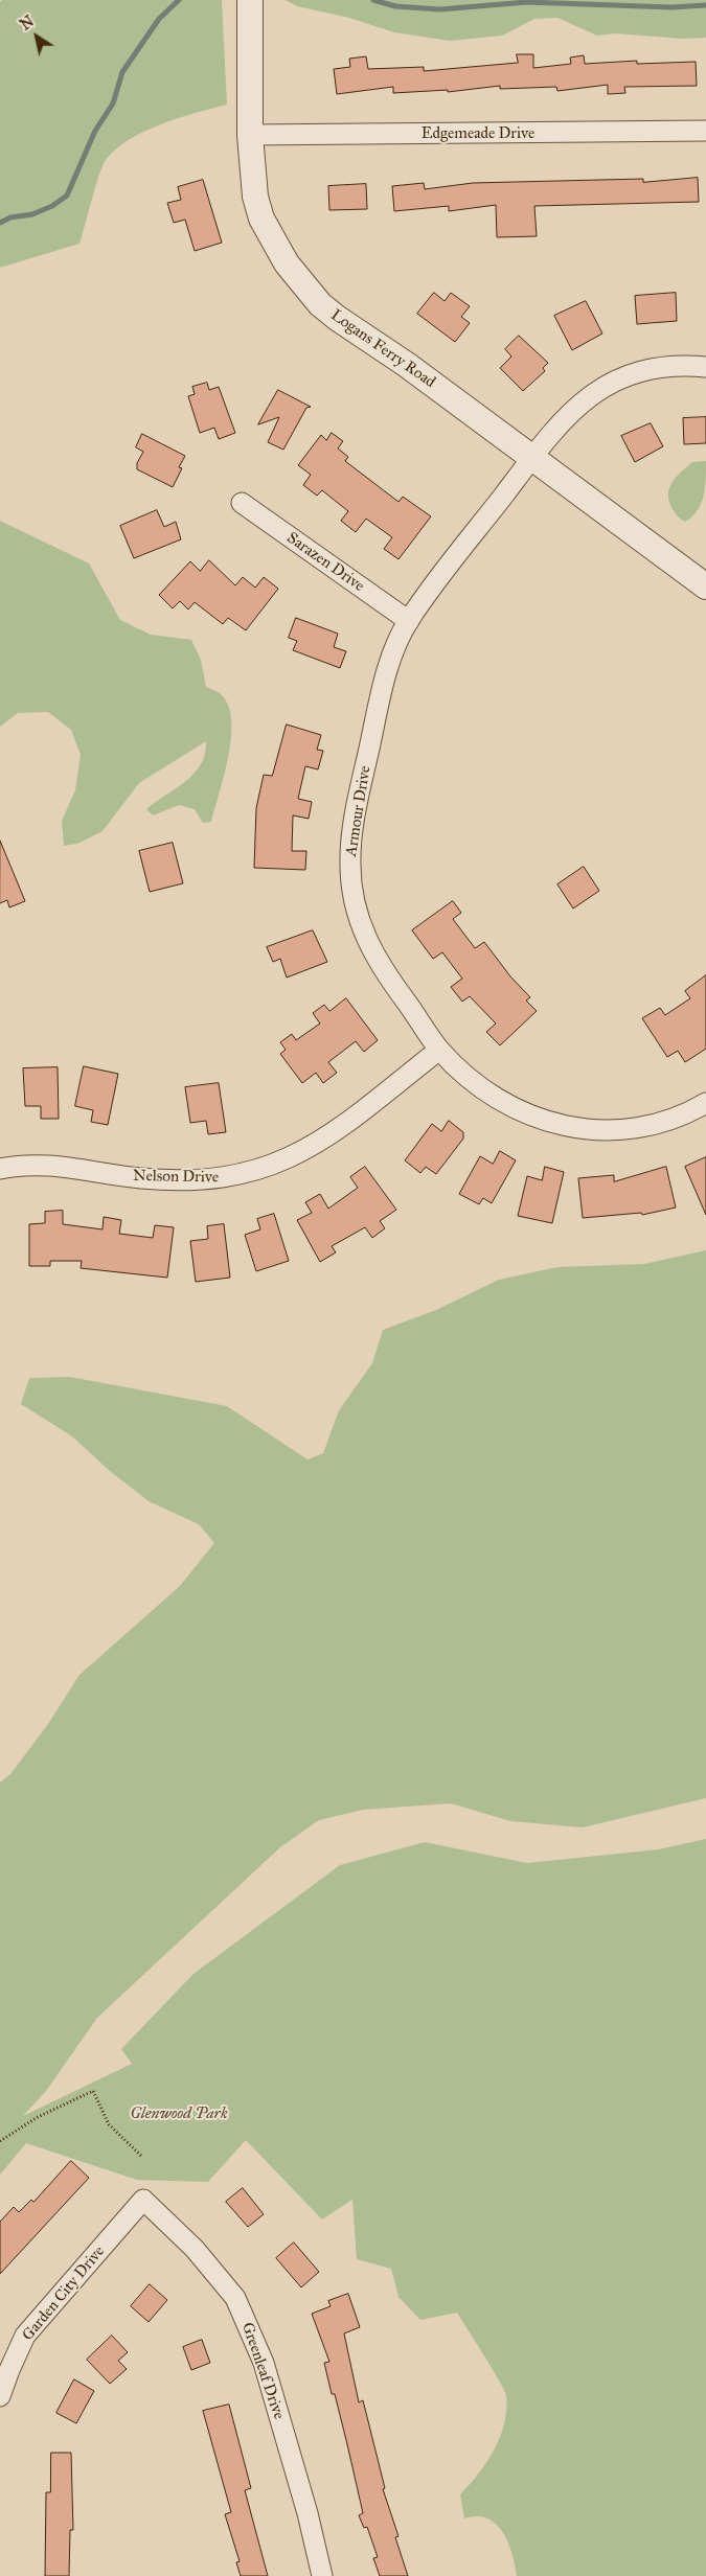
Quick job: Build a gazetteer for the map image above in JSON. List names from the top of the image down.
{
  "streets": {
    "street": [
      "Edgemeade Drive",
      "Logans Ferry Road",
      "Sarazen Drive",
      "Armour Drive",
      "Nelson Drive",
      "Garden City Drive",
      "Greenleaf Drive"
    ]
  },
  "crossings": [
    ["Edgemeade Drive", "Logans Ferry Road"],
    ["Logans Ferry Road", "Armour Drive"],
    ["Sarazen Drive", "Armour Drive"],
    ["Armour Drive", "Nelson Drive"],
    ["Garden City Drive", "Greenleaf Drive"]
  ],
  "parks": ["Glenwood Park"],
  "north": "top left"
}
